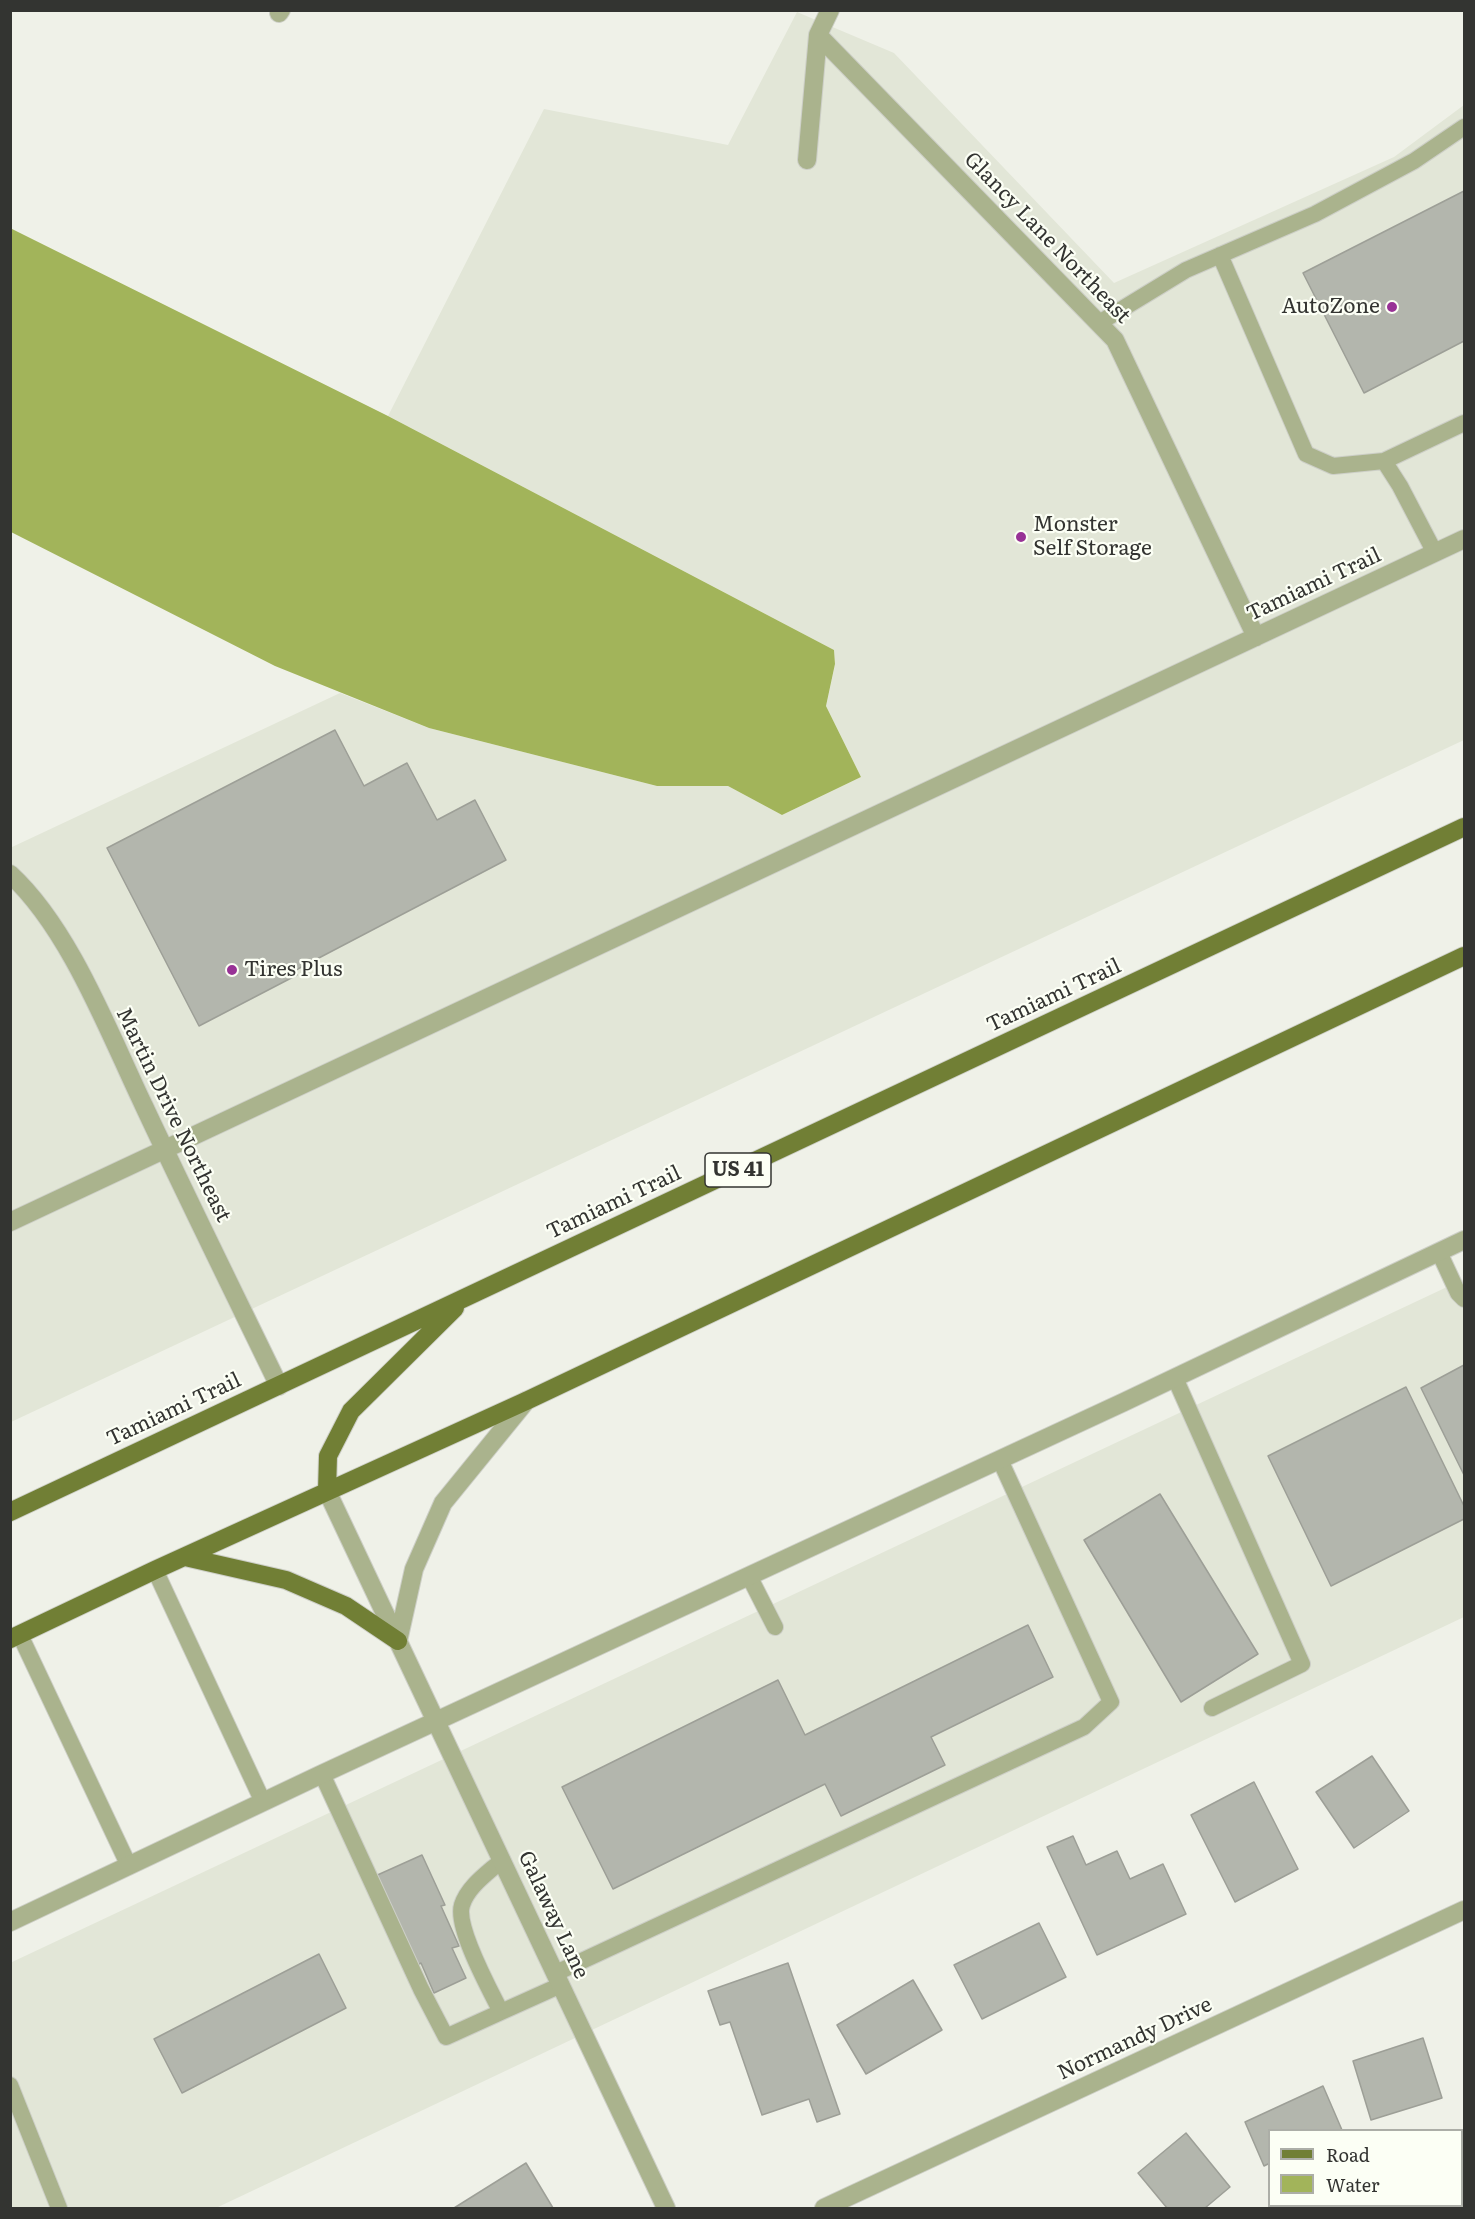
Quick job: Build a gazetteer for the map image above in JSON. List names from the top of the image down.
{
  "streets": {
    "main road": ["Tamiami Trail", "US 41"],
    "street": [
      "Glancy Lane Northeast",
      "Martin Drive Northeast",
      "Galaway Lane",
      "Normandy Drive"
    ]
  },
  "crossings": [
    ["Glancy Lane Northeast", "Tamiami Trail"],
    ["Tamiami Trail", "Martin Drive Northeast"]
  ],
  "places": ["AutoZone", "Monster Self Storage", "Tires Plus"],
  "legend": ["Road", "Water"]
}
